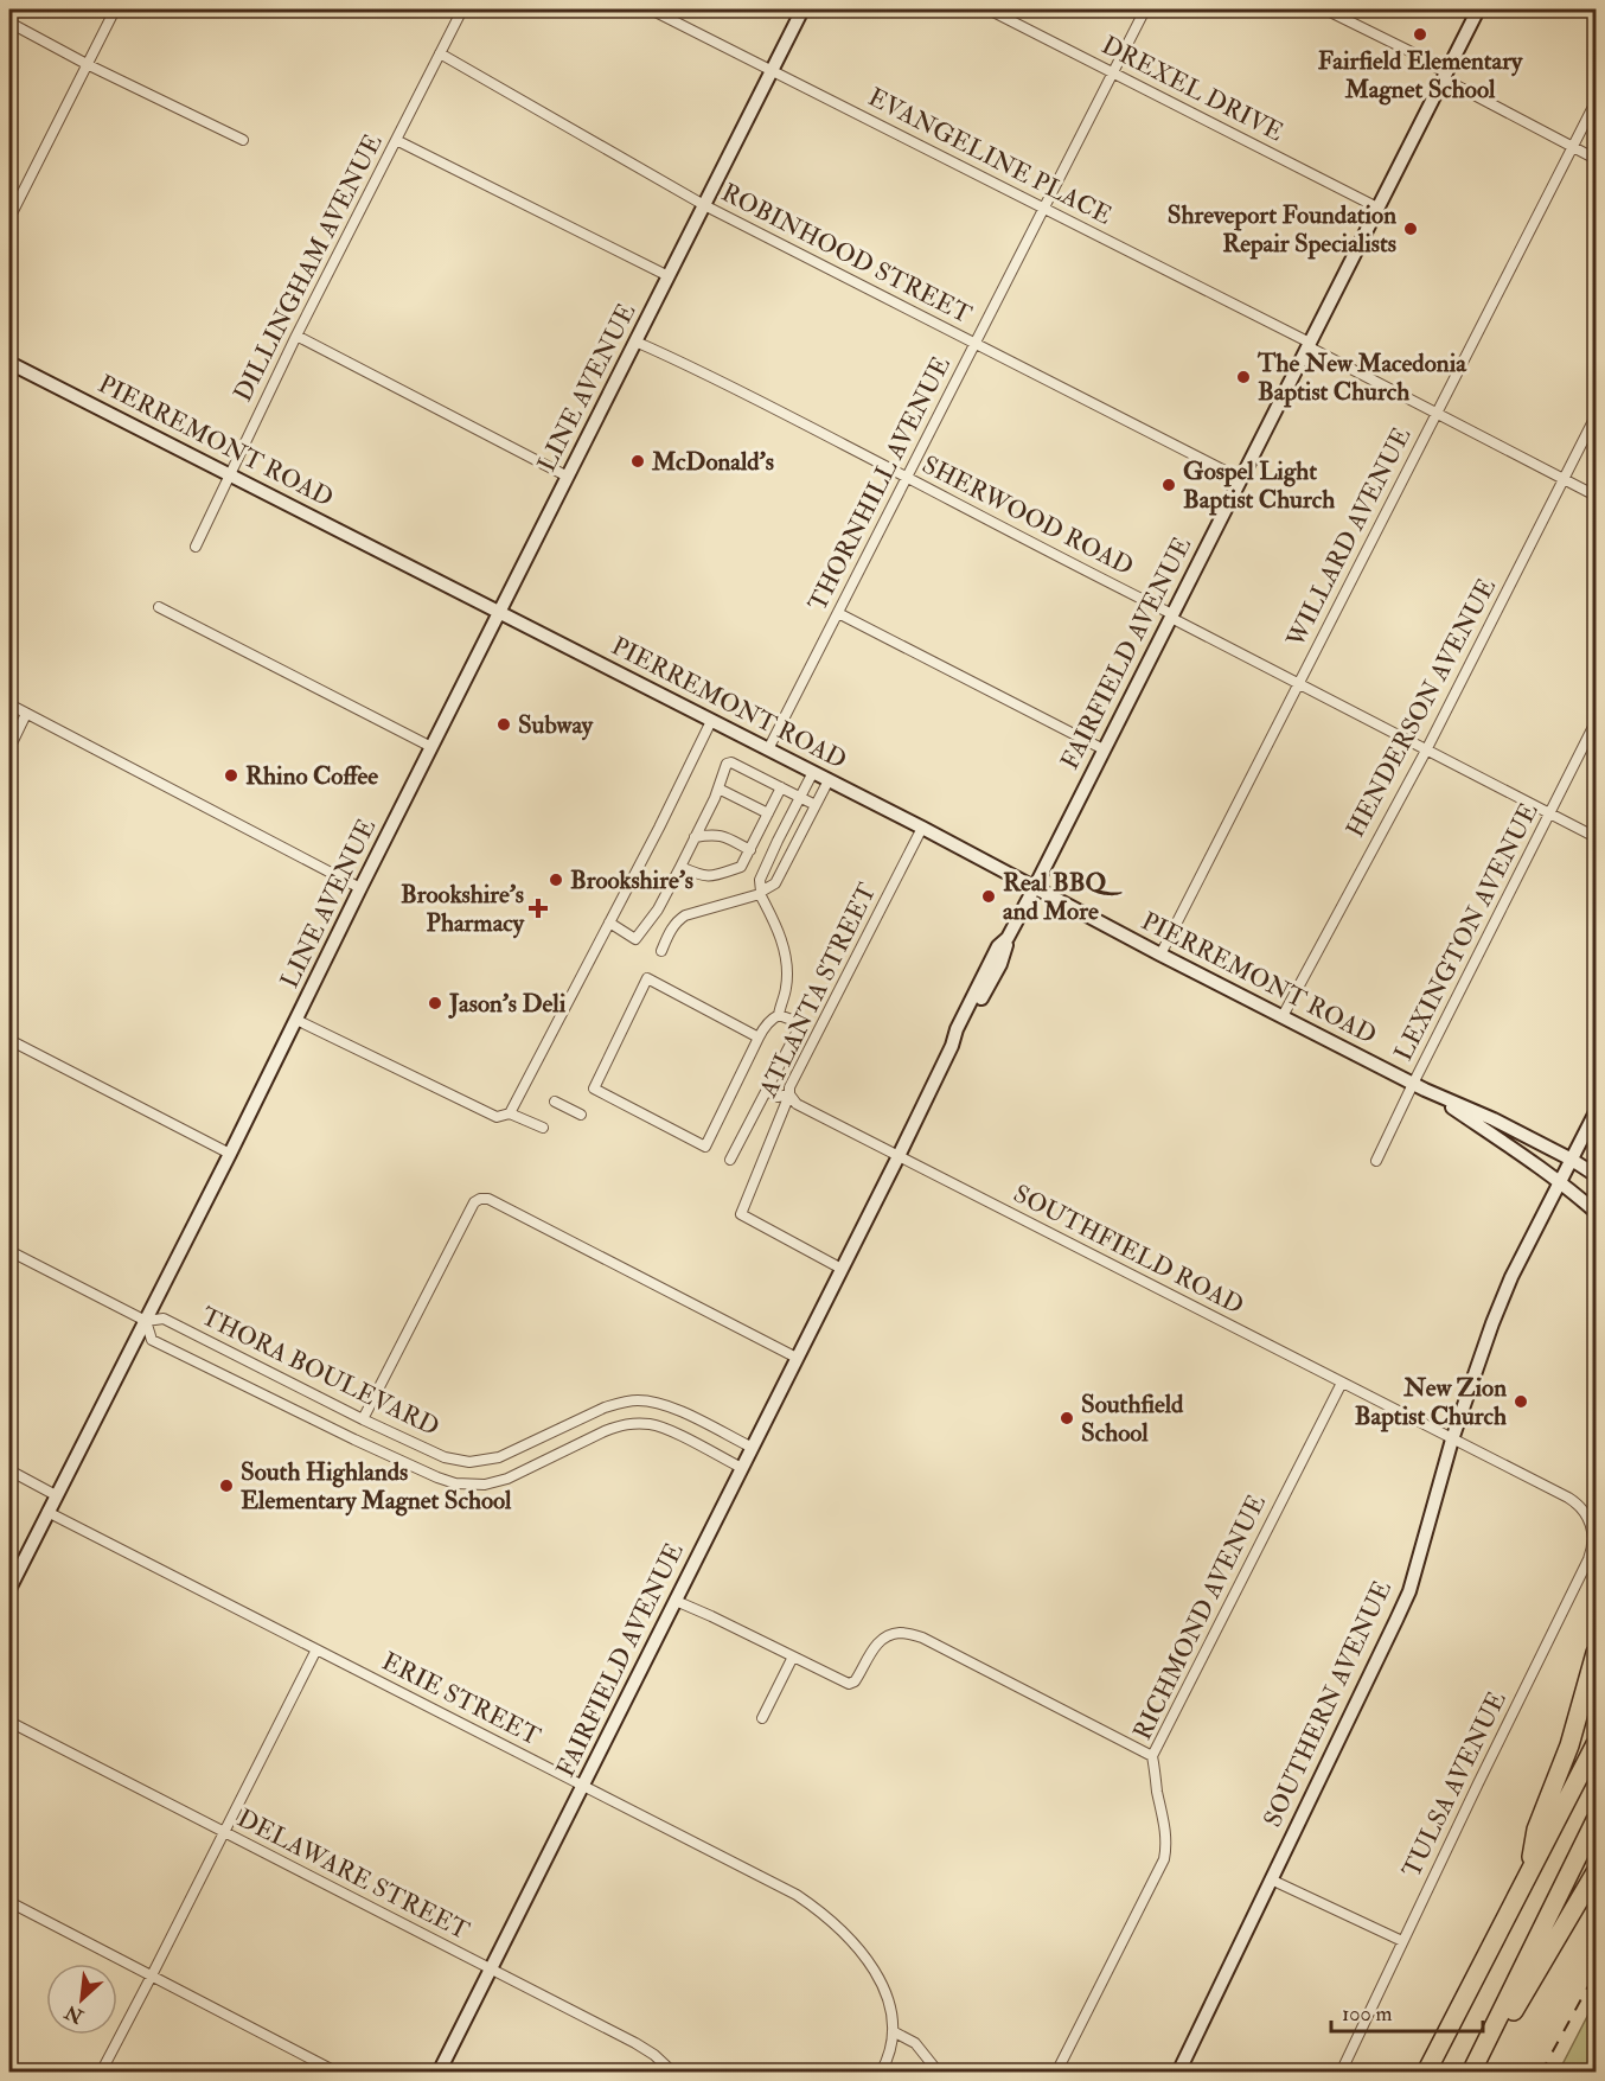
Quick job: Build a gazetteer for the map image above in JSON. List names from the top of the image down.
{
  "streets": {
    "main road": [
      "LINE AVENUE",
      "PIERREMONT ROAD",
      "FAIRFIELD AVENUE",
      "SOUTHERN AVENUE"
    ],
    "street": [
      "DREXEL DRIVE",
      "EVANGELINE PLACE",
      "ROBINHOOD STREET",
      "DILLINGHAM AVENUE",
      "THORNHILL AVENUE",
      "SHERWOOD ROAD",
      "WILLARD AVENUE",
      "HENDERSON AVENUE",
      "LEXINGTON AVENUE",
      "ATLANTA STREET",
      "SOUTHFIELD ROAD",
      "THORA BOULEVARD",
      "RICHMOND AVENUE",
      "ERIE STREET",
      "TULSA AVENUE",
      "DELAWARE STREET"
    ]
  },
  "crossings": [
    ["DREXEL DRIVE", "THORNHILL AVENUE"],
    ["DREXEL DRIVE", "FAIRFIELD AVENUE"],
    ["EVANGELINE PLACE", "LINE AVENUE"],
    ["EVANGELINE PLACE", "THORNHILL AVENUE"],
    ["EVANGELINE PLACE", "WILLARD AVENUE"],
    ["EVANGELINE PLACE", "FAIRFIELD AVENUE"],
    ["EVANGELINE PLACE", "HENDERSON AVENUE"],
    ["ROBINHOOD STREET", "DILLINGHAM AVENUE"],
    ["ROBINHOOD STREET", "LINE AVENUE"],
    ["ROBINHOOD STREET", "THORNHILL AVENUE"],
    ["ROBINHOOD STREET", "FAIRFIELD AVENUE"],
    ["DILLINGHAM AVENUE", "PIERREMONT ROAD"],
    ["LINE AVENUE", "PIERREMONT ROAD"],
    ["LINE AVENUE", "SHERWOOD ROAD"],
    ["LINE AVENUE", "THORA BOULEVARD"],
    ["LINE AVENUE", "ERIE STREET"],
    ["PIERREMONT ROAD", "THORNHILL AVENUE"],
    ["PIERREMONT ROAD", "WILLARD AVENUE"],
    ["PIERREMONT ROAD", "FAIRFIELD AVENUE"],
    ["PIERREMONT ROAD", "HENDERSON AVENUE"],
    ["PIERREMONT ROAD", "LEXINGTON AVENUE"],
    ["PIERREMONT ROAD", "ATLANTA STREET"],
    ["PIERREMONT ROAD", "SOUTHERN AVENUE"],
    ["THORNHILL AVENUE", "SHERWOOD ROAD"],
    ["SHERWOOD ROAD", "WILLARD AVENUE"],
    ["SHERWOOD ROAD", "FAIRFIELD AVENUE"],
    ["SHERWOOD ROAD", "HENDERSON AVENUE"],
    ["SHERWOOD ROAD", "LEXINGTON AVENUE"],
    ["FAIRFIELD AVENUE", "ATLANTA STREET"],
    ["FAIRFIELD AVENUE", "SOUTHFIELD ROAD"],
    ["FAIRFIELD AVENUE", "THORA BOULEVARD"],
    ["FAIRFIELD AVENUE", "ERIE STREET"],
    ["FAIRFIELD AVENUE", "DELAWARE STREET"],
    ["ATLANTA STREET", "SOUTHFIELD ROAD"],
    ["SOUTHFIELD ROAD", "RICHMOND AVENUE"],
    ["SOUTHFIELD ROAD", "SOUTHERN AVENUE"],
    ["SOUTHFIELD ROAD", "TULSA AVENUE"]
  ],
  "places": {
    "other": [
      "Fairfield Elementary Magnet School",
      "Shreveport Foundation Repair Specialists",
      "The New Macedonia Baptist Church",
      "McDonald's",
      "Gospel Light Baptist Church",
      "Subway",
      "Rhino Coffee",
      "Brookshire's",
      "Real BBQ and More",
      "Jason's Deli",
      "New Zion Baptist Church",
      "Southfield School",
      "South Highlands Elementary Magnet School"
    ],
    "health": ["Brookshire's Pharmacy"]
  },
  "scale_bar": "100 m",
  "north": "bottom left"
}
